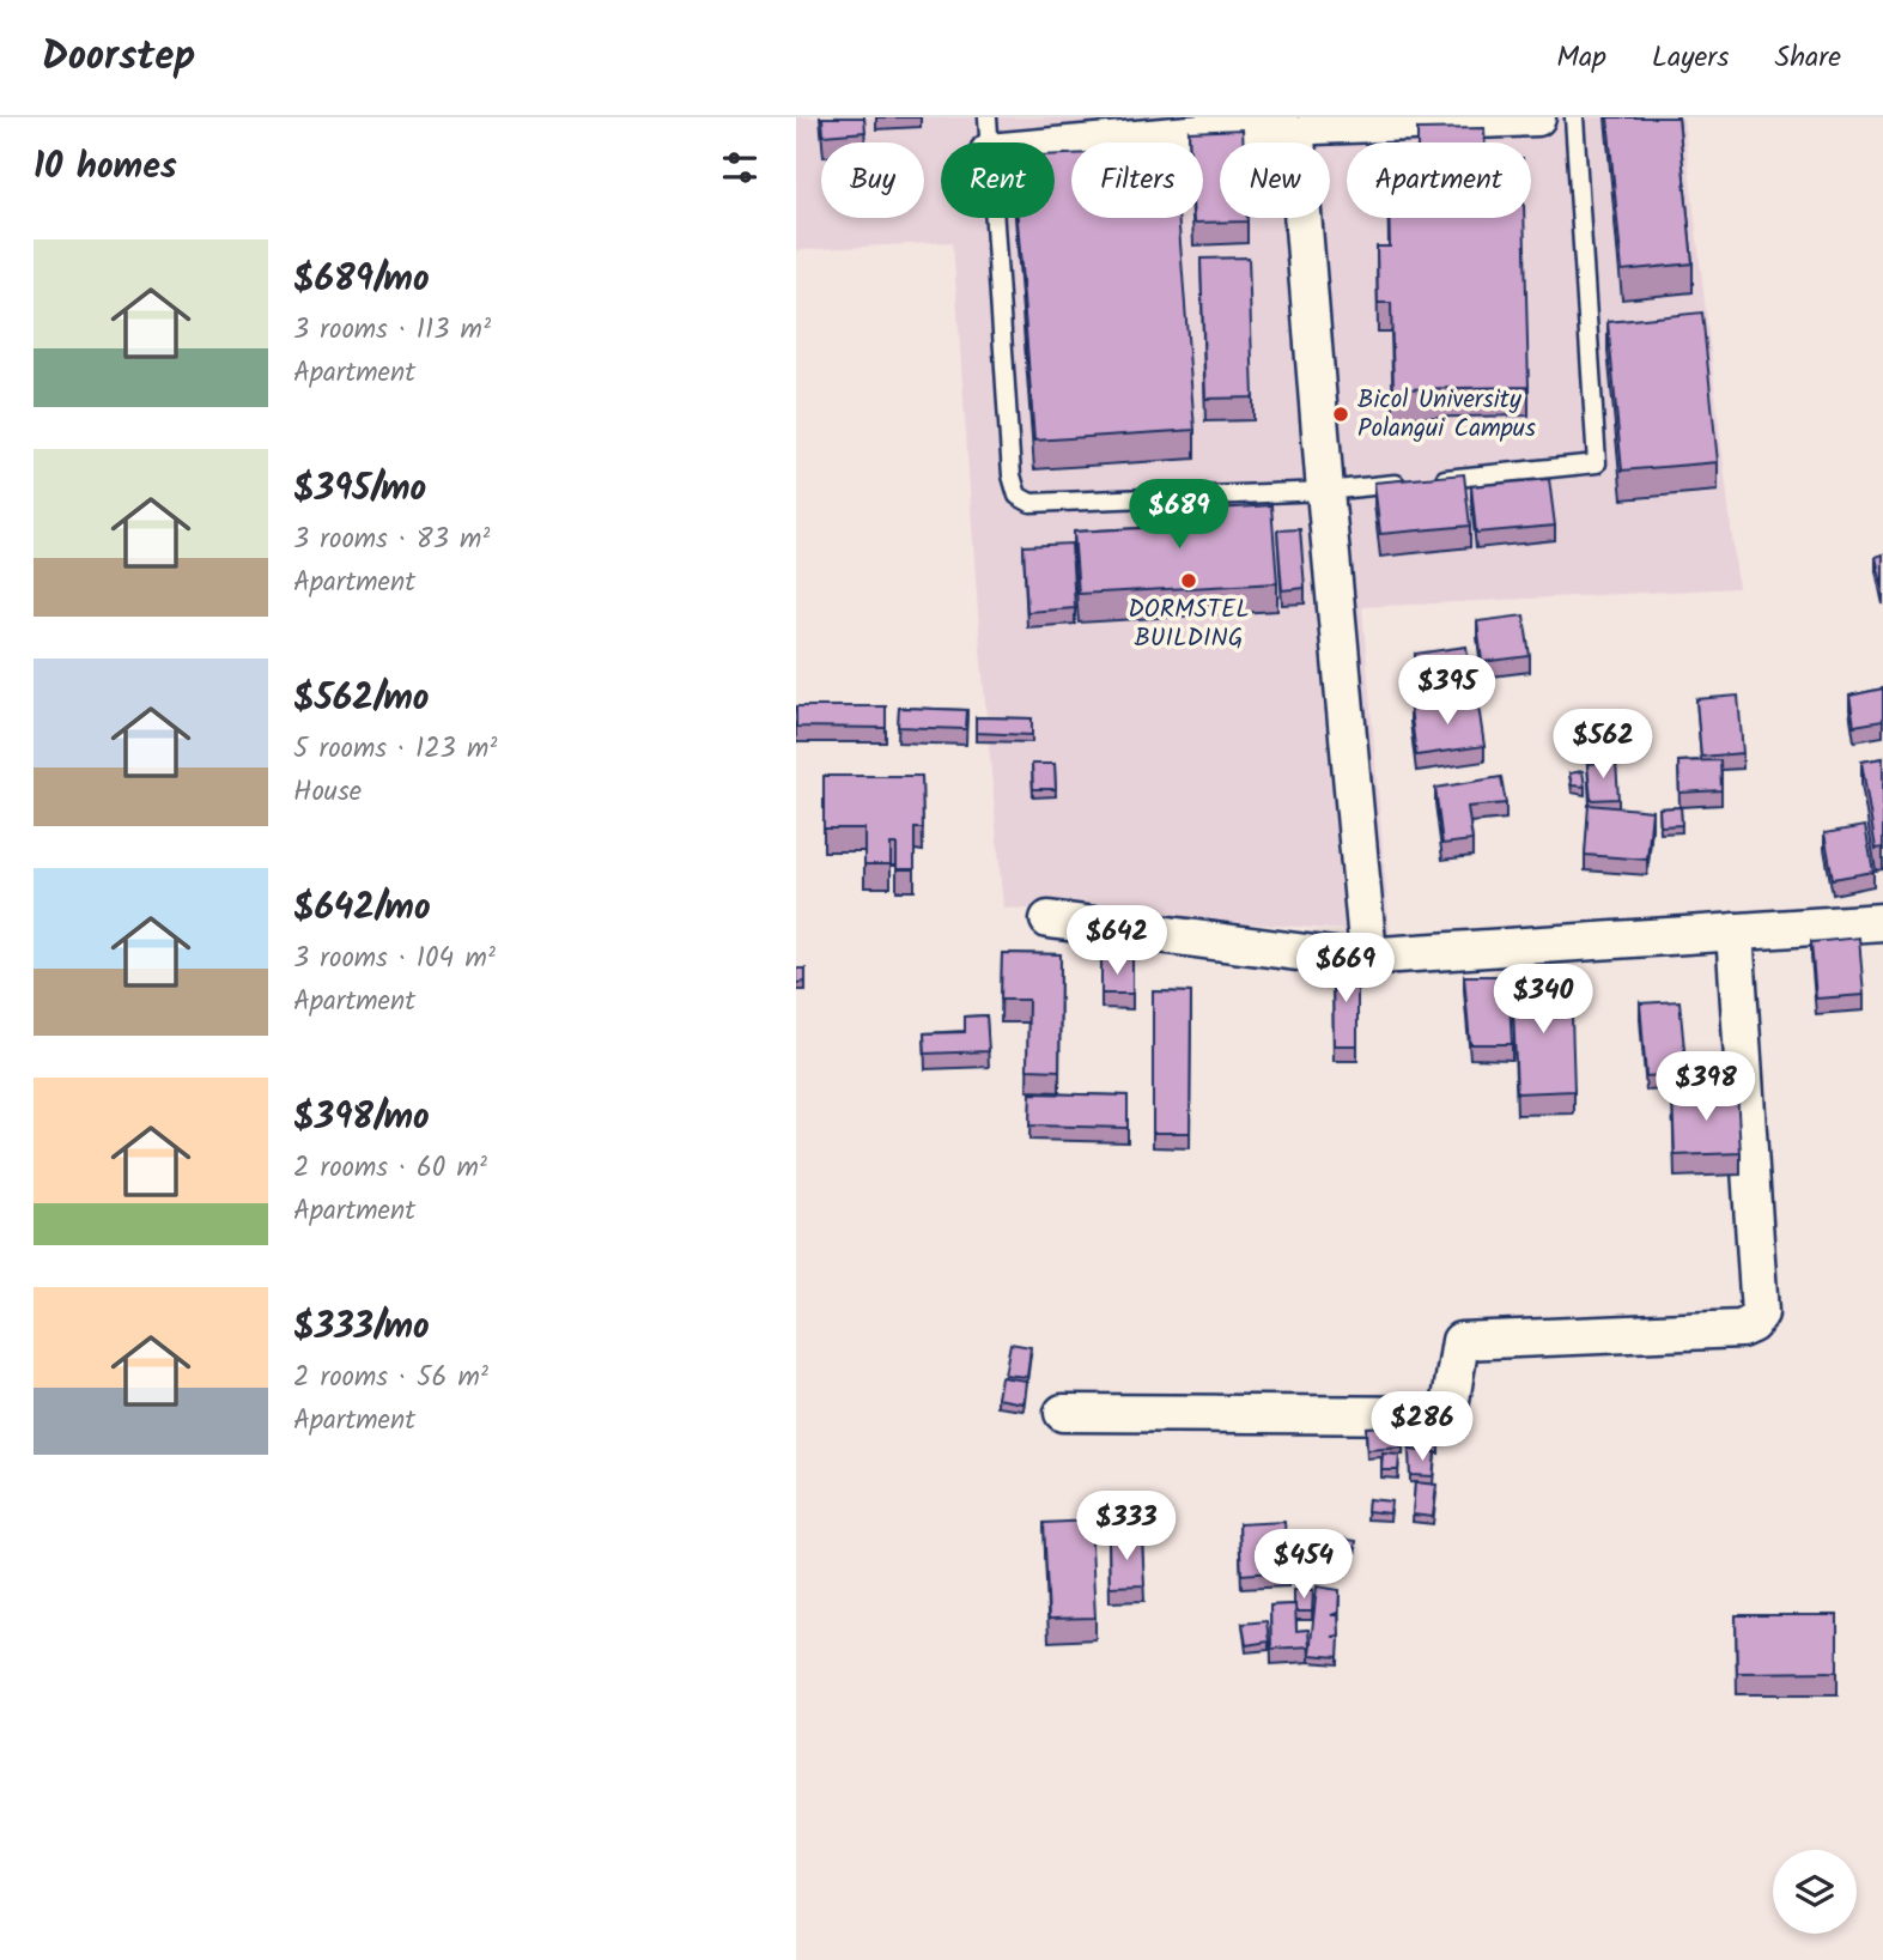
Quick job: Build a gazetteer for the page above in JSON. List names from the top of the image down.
{
  "places": ["Bicol University Polangui Campus", "DORMSTEL BUILDING"],
  "page": {
    "header": "Doorstep",
    "nav": ["Map", "Layers", "Share"],
    "heading": "10 homes",
    "chip": [
      "Buy",
      "Rent",
      "Filters",
      "New",
      "Apartment"
    ],
    "list": [
      {
        "name": "$689/mo",
        "note": "3 rooms · 113 m² · Apartment"
      },
      {
        "name": "$395/mo",
        "note": "3 rooms · 83 m² · Apartment"
      },
      {
        "name": "$562/mo",
        "note": "5 rooms · 123 m² · House"
      },
      {
        "name": "$642/mo",
        "note": "3 rooms · 104 m² · Apartment"
      },
      {
        "name": "$398/mo",
        "note": "2 rooms · 60 m² · Apartment"
      },
      {
        "name": "$333/mo",
        "note": "2 rooms · 56 m² · Apartment"
      }
    ],
    "price": [
      "$689",
      "$395",
      "$562",
      "$642",
      "$669",
      "$340",
      "$398",
      "$286",
      "$333",
      "$454"
    ]
  }
}
